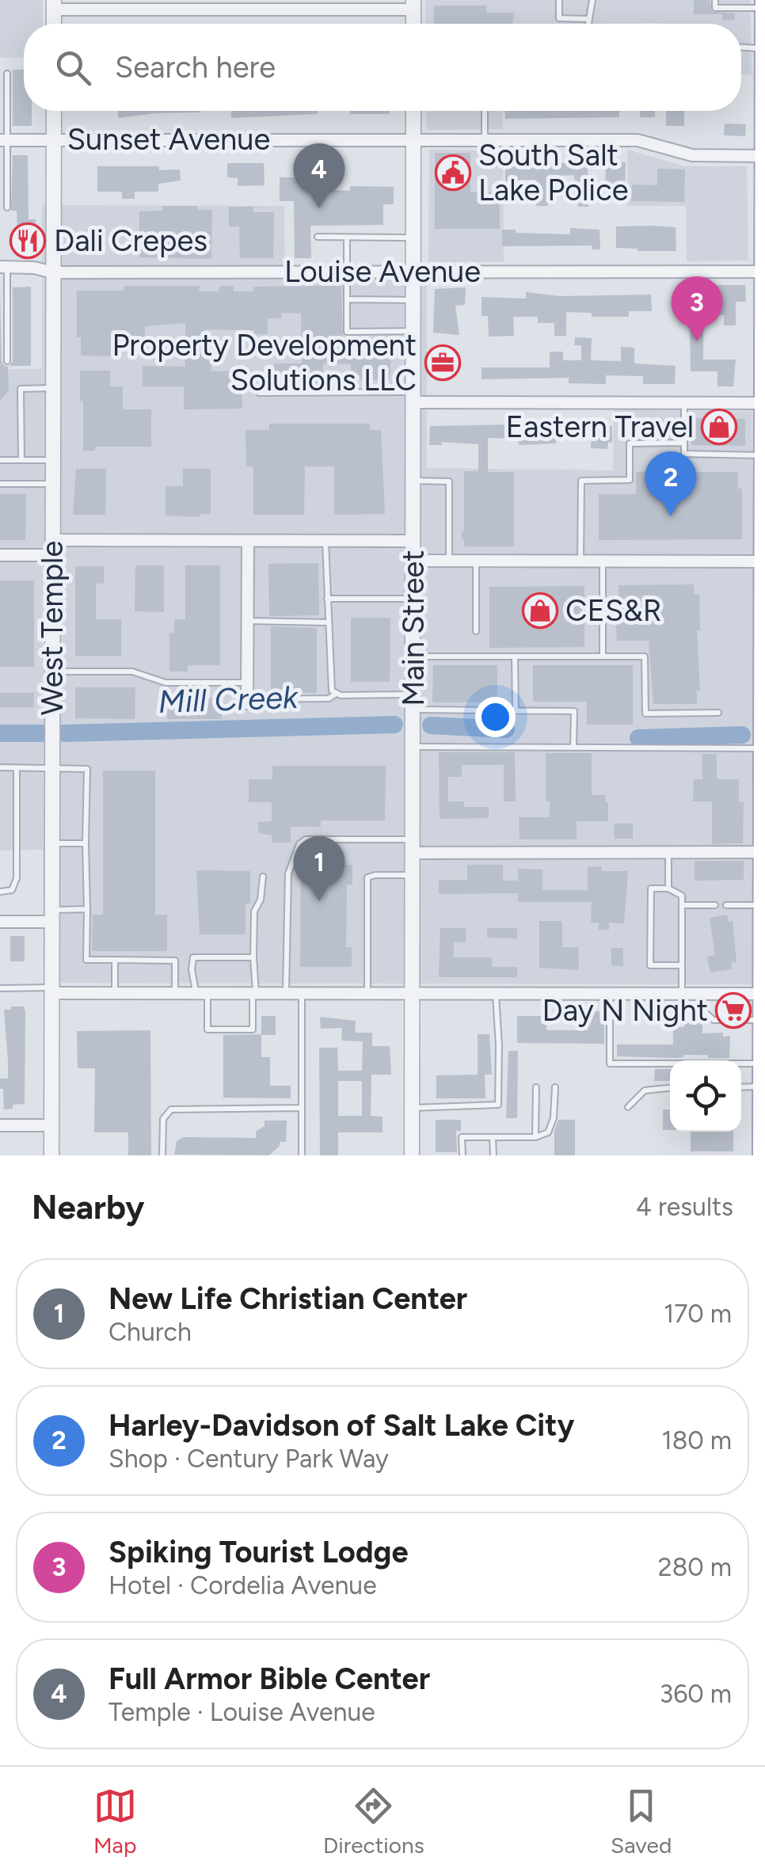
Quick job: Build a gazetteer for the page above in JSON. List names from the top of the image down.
{
  "streets": {
    "street": [
      "Sunset Avenue",
      "Louise Avenue",
      "West Temple",
      "Main Street"
    ]
  },
  "crossings": [
    ["Sunset Avenue", "West Temple"],
    ["Sunset Avenue", "Main Street"],
    ["Louise Avenue", "West Temple"],
    ["Louise Avenue", "Main Street"]
  ],
  "water": ["Mill Creek"],
  "places": {
    "public building": ["South Salt Lake Police"],
    "restaurant": ["Dali Crepes"],
    "office": ["Property Development Solutions LLC"],
    "shop": ["Eastern Travel", "CES&R"],
    "supermarket": ["Day N Night"]
  },
  "page": {
    "search": "Search here",
    "pins": [
      "4",
      "3",
      "2",
      "1"
    ],
    "heading": ["Nearby", "4 results"],
    "list": [
      {
        "mark": "1",
        "name": "New Life Christian Center",
        "note": "Church",
        "value": "170 m"
      },
      {
        "mark": "2",
        "name": "Harley-Davidson of Salt Lake City",
        "note": "Shop · Century Park Way",
        "value": "180 m"
      },
      {
        "mark": "3",
        "name": "Spiking Tourist Lodge",
        "note": "Hotel · Cordelia Avenue",
        "value": "280 m"
      },
      {
        "mark": "4",
        "name": "Full Armor Bible Center",
        "note": "Temple · Louise Avenue",
        "value": "360 m"
      }
    ],
    "nav": ["Map", "Directions", "Saved"]
  }
}
